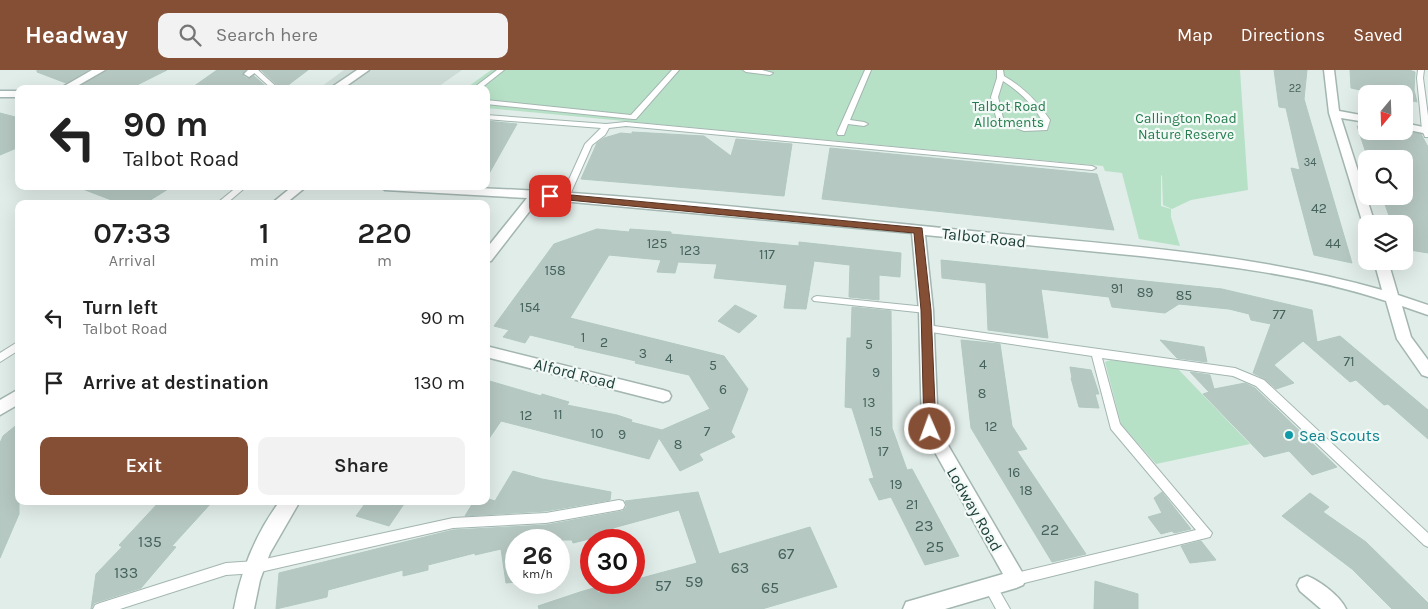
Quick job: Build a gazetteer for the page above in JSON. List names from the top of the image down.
{
  "streets": {
    "street": ["Talbot Road", "Alford Road", "Lodway Road"]
  },
  "crossings": [
    ["Talbot Road", "Lodway Road"]
  ],
  "parks": ["Talbot Road Allotments", "Callington Road Nature Reserve"],
  "places": ["Sea Scouts"],
  "house_numbers": [
    "22",
    "34",
    "42",
    "125",
    "44",
    "123",
    "117",
    "158",
    "91",
    "89",
    "85",
    "154",
    "77",
    "1",
    "2",
    "5",
    "3",
    "4",
    "71",
    "4",
    "5",
    "9",
    "6",
    "8",
    "13",
    "11",
    "12",
    "12",
    "7",
    "15",
    "10",
    "9",
    "8",
    "17",
    "16",
    "19",
    "18",
    "21",
    "23",
    "22",
    "135",
    "25",
    "67",
    "63",
    "133",
    "59",
    "57",
    "65"
  ],
  "north": "bottom",
  "page": {
    "header": "Headway",
    "search": "Search here",
    "nav": ["Map", "Directions", "Saved"],
    "turn": ["90 m", "Talbot Road"],
    "eta": [
      "07:33",
      "Arrival",
      "1",
      "min",
      "220",
      "m"
    ],
    "list": [
      {
        "name": "Turn left",
        "note": "Talbot Road",
        "value": "90 m"
      },
      {
        "name": "Arrive at destination",
        "value": "130 m"
      }
    ],
    "buttons": ["Exit", "Share"],
    "speed": "26 km/h",
    "limit": "30"
  }
}
